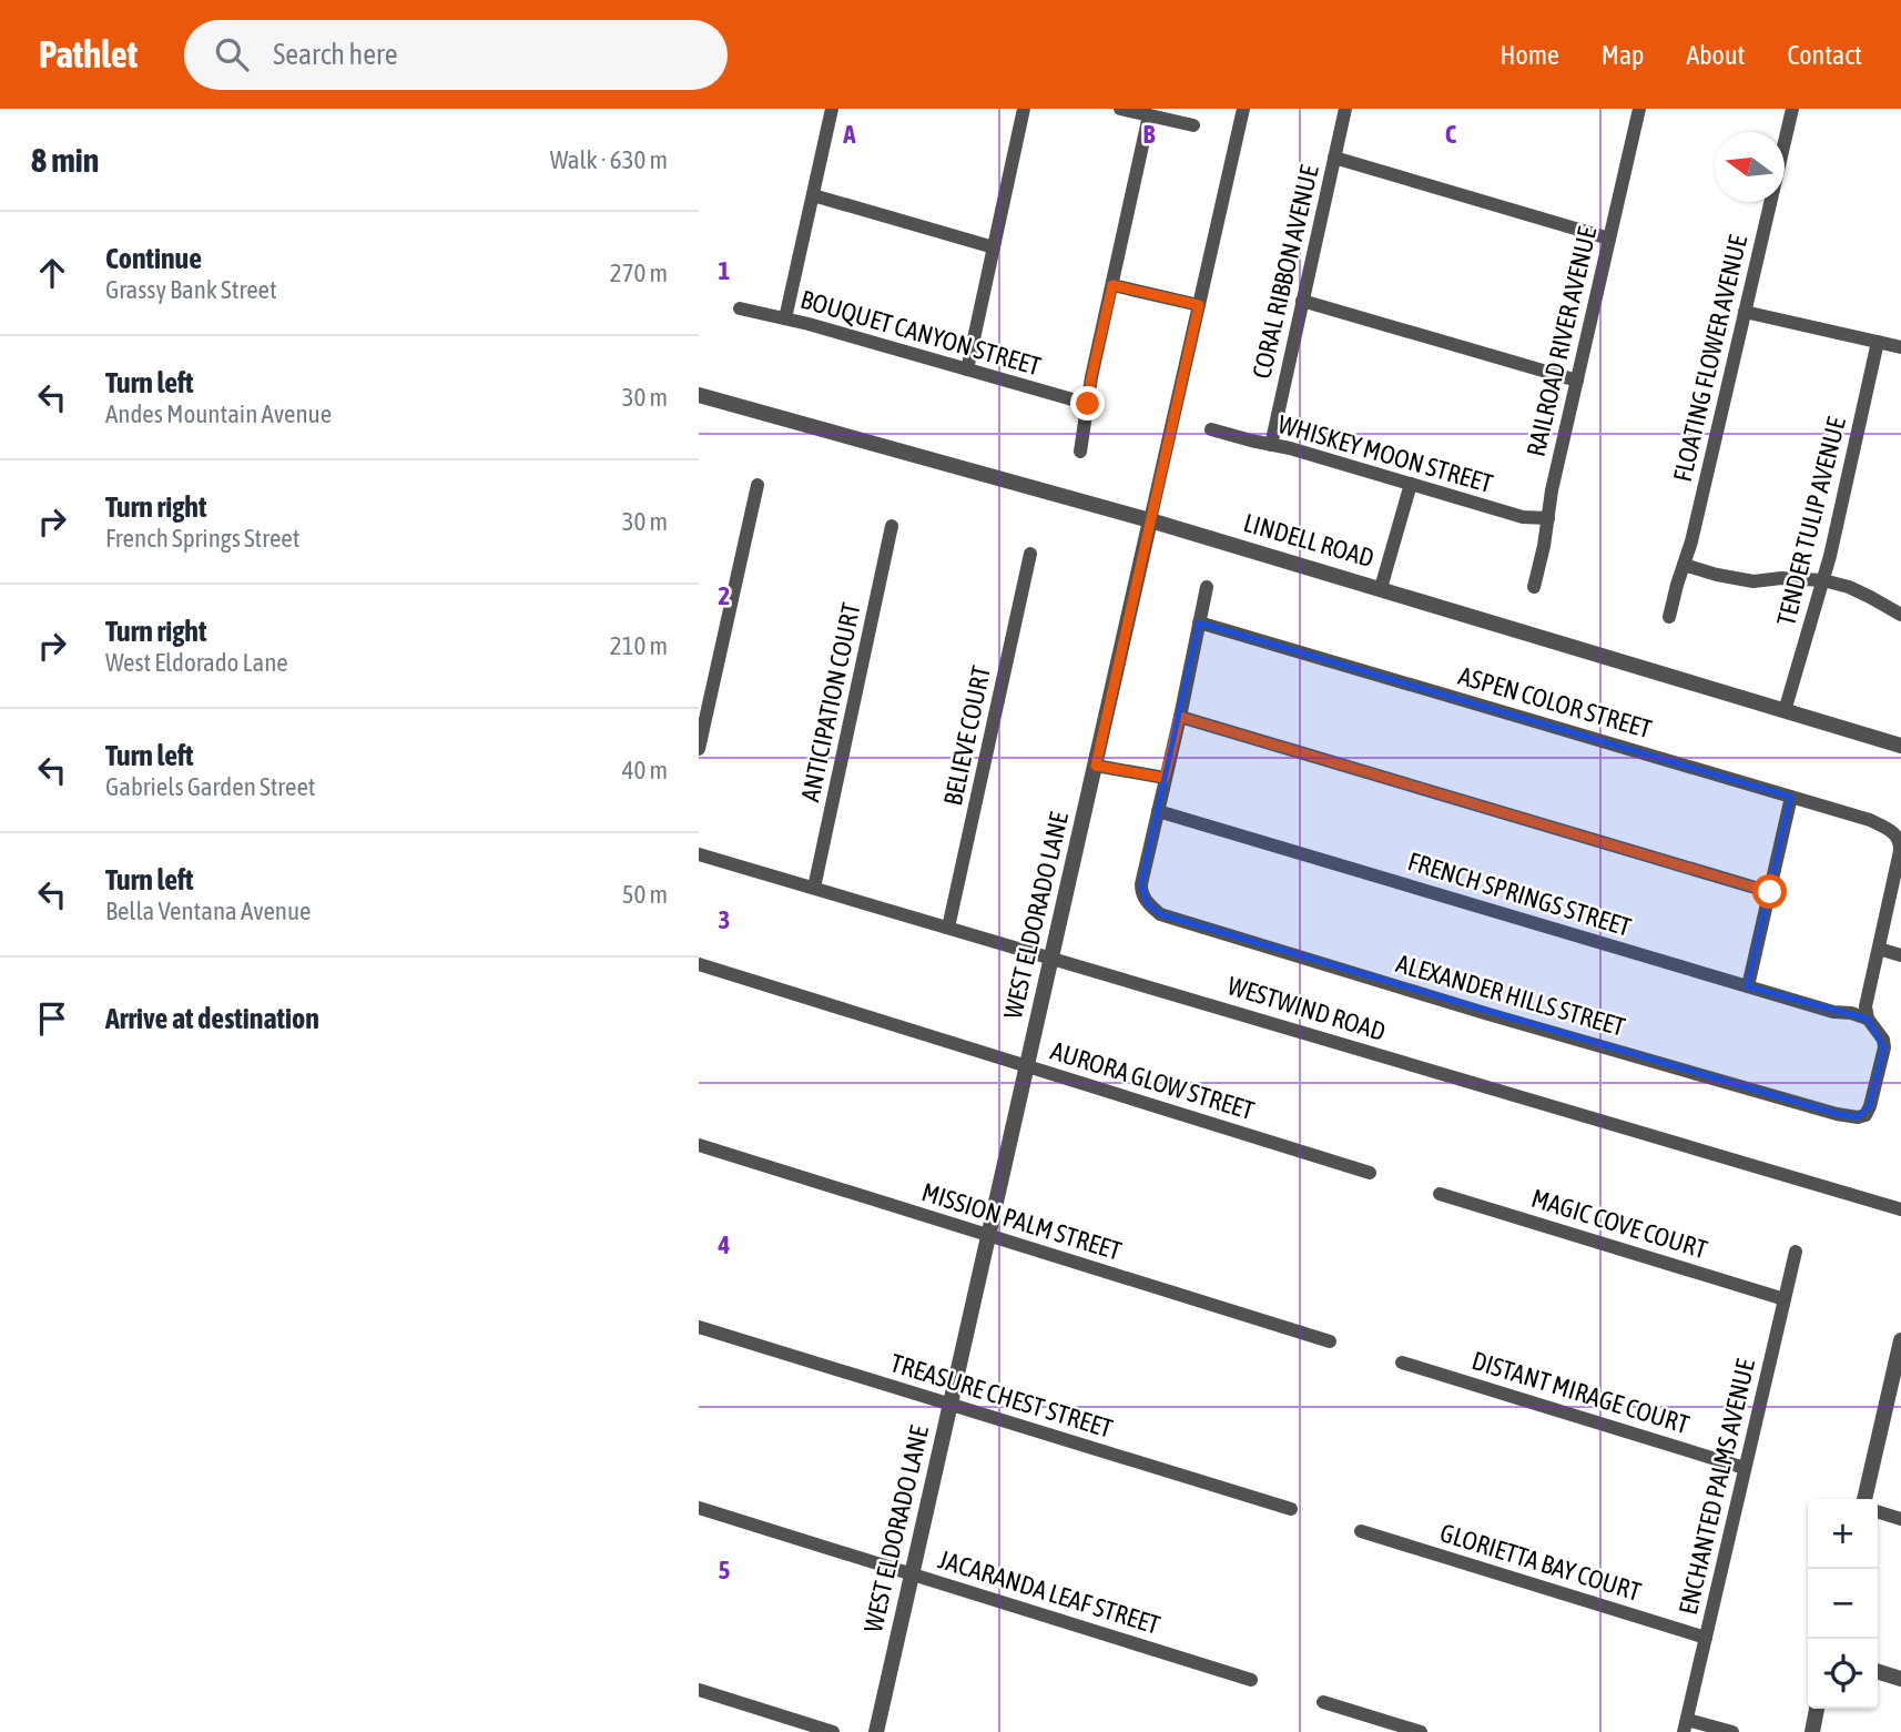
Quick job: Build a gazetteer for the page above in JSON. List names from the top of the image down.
{
  "streets": {
    "street": [
      "CORAL RIBBON AVENUE",
      "BOUQUET CANYON STREET",
      "RAILROAD RIVER AVENUE",
      "FLOATING FLOWER AVENUE",
      "WHISKEY MOON STREET",
      "TENDER TULIP AVENUE",
      "LINDELL ROAD",
      "ANTICIPATION COURT",
      "ASPEN COLOR STREET",
      "BELIEVE COURT",
      "FRENCH SPRINGS STREET",
      "WEST ELDORADO LANE",
      "ALEXANDER HILLS STREET",
      "WESTWIND ROAD",
      "AURORA GLOW STREET",
      "MISSION PALM STREET",
      "MAGIC COVE COURT",
      "DISTANT MIRAGE COURT",
      "TREASURE CHEST STREET",
      "ENCHANTED PALMS AVENUE",
      "GLORIETTA BAY COURT",
      "JACARANDA LEAF STREET"
    ]
  },
  "crossings": [
    ["CORAL RIBBON AVENUE", "WHISKEY MOON STREET"],
    ["RAILROAD RIVER AVENUE", "WHISKEY MOON STREET"],
    ["TENDER TULIP AVENUE", "LINDELL ROAD"],
    ["LINDELL ROAD", "WEST ELDORADO LANE"],
    ["ANTICIPATION COURT", "WESTWIND ROAD"],
    ["BELIEVE COURT", "WESTWIND ROAD"],
    ["FRENCH SPRINGS STREET", "ALEXANDER HILLS STREET"],
    ["WEST ELDORADO LANE", "WESTWIND ROAD"],
    ["WEST ELDORADO LANE", "AURORA GLOW STREET"],
    ["WEST ELDORADO LANE", "MISSION PALM STREET"],
    ["WEST ELDORADO LANE", "TREASURE CHEST STREET"],
    ["WEST ELDORADO LANE", "JACARANDA LEAF STREET"],
    ["MAGIC COVE COURT", "ENCHANTED PALMS AVENUE"],
    ["DISTANT MIRAGE COURT", "ENCHANTED PALMS AVENUE"],
    ["ENCHANTED PALMS AVENUE", "GLORIETTA BAY COURT"]
  ],
  "north": "left",
  "page": {
    "header": "Pathlet",
    "search": "Search here",
    "nav": [
      "Home",
      "Map",
      "About",
      "Contact"
    ],
    "heading": ["8 min", "Walk · 630 m"],
    "list": [
      ["Continue", "Grassy Bank Street", "270 m"],
      ["Turn left", "Andes Mountain Avenue", "30 m"],
      ["Turn right", "French Springs Street", "30 m"],
      ["Turn right", "West Eldorado Lane", "210 m"],
      ["Turn left", "Gabriels Garden Street", "40 m"],
      ["Turn left", "Bella Ventana Avenue", "50 m"],
      "Arrive at destination"
    ],
    "map_buttons": ["+", "−"]
  },
  "grid": {
    "columns": ["A", "B", "C"],
    "rows": [
      "1",
      "2",
      "3",
      "4",
      "5"
    ]
  }
}
